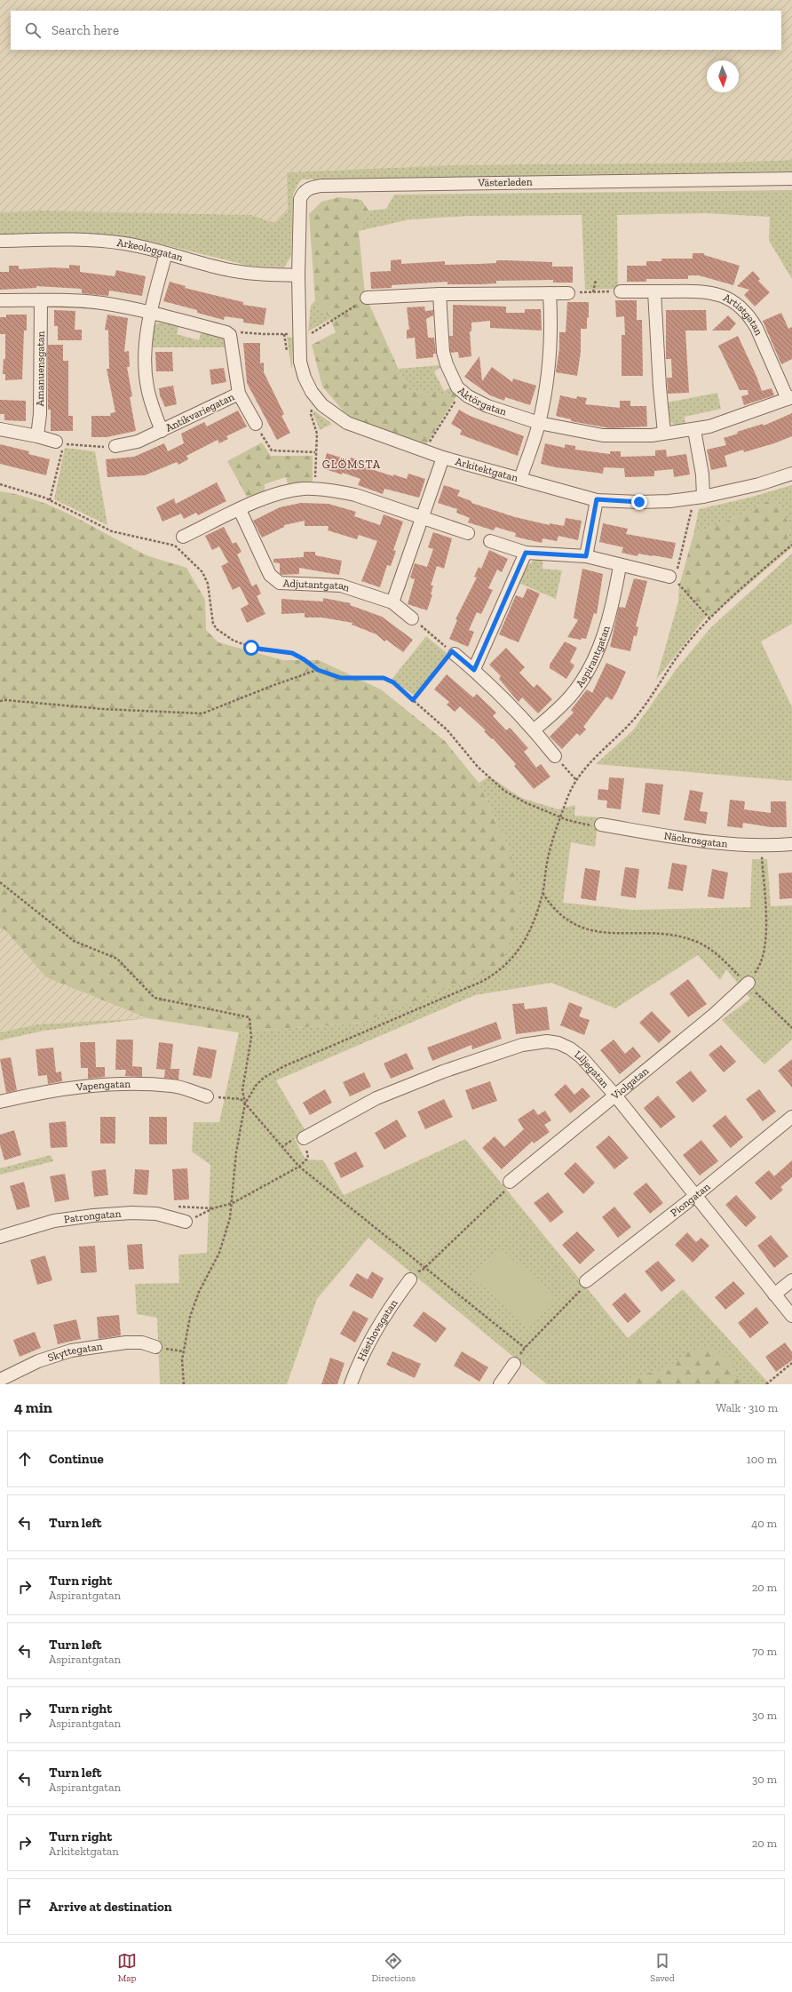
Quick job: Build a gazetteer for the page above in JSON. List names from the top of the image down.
{
  "streets": {
    "street": [
      "Västerleden",
      "Arkeologgatan",
      "Artistgatan",
      "Amanuensgatan",
      "Aktörgatan",
      "Antikvariegatan",
      "Arkitektgatan",
      "Adjutantgatan",
      "Aspirantgatan",
      "Näckrosgatan",
      "Liljegatan",
      "Violgatan",
      "Vapengatan",
      "Piongatan",
      "Patrongatan",
      "Hästhovsgatan",
      "Skyttegatan"
    ]
  },
  "crossings": [
    ["Västerleden", "Arkeologgatan"],
    ["Västerleden", "Arkitektgatan"],
    ["Arkeologgatan", "Antikvariegatan"],
    ["Arkeologgatan", "Arkitektgatan"],
    ["Artistgatan", "Aktörgatan"],
    ["Liljegatan", "Violgatan"],
    ["Liljegatan", "Piongatan"]
  ],
  "districts": ["GLÖMSTA"],
  "north": "bottom",
  "page": {
    "search": "Search here",
    "heading": ["4 min", "Walk · 310 m"],
    "list": [
      ["Continue", "100 m"],
      ["Turn left", "40 m"],
      ["Turn right", "Aspirantgatan", "20 m"],
      ["Turn left", "Aspirantgatan", "70 m"],
      ["Turn right", "Aspirantgatan", "30 m"],
      ["Turn left", "Aspirantgatan", "30 m"],
      ["Turn right", "Arkitektgatan", "20 m"],
      "Arrive at destination"
    ],
    "nav": ["Map", "Directions", "Saved"]
  }
}
